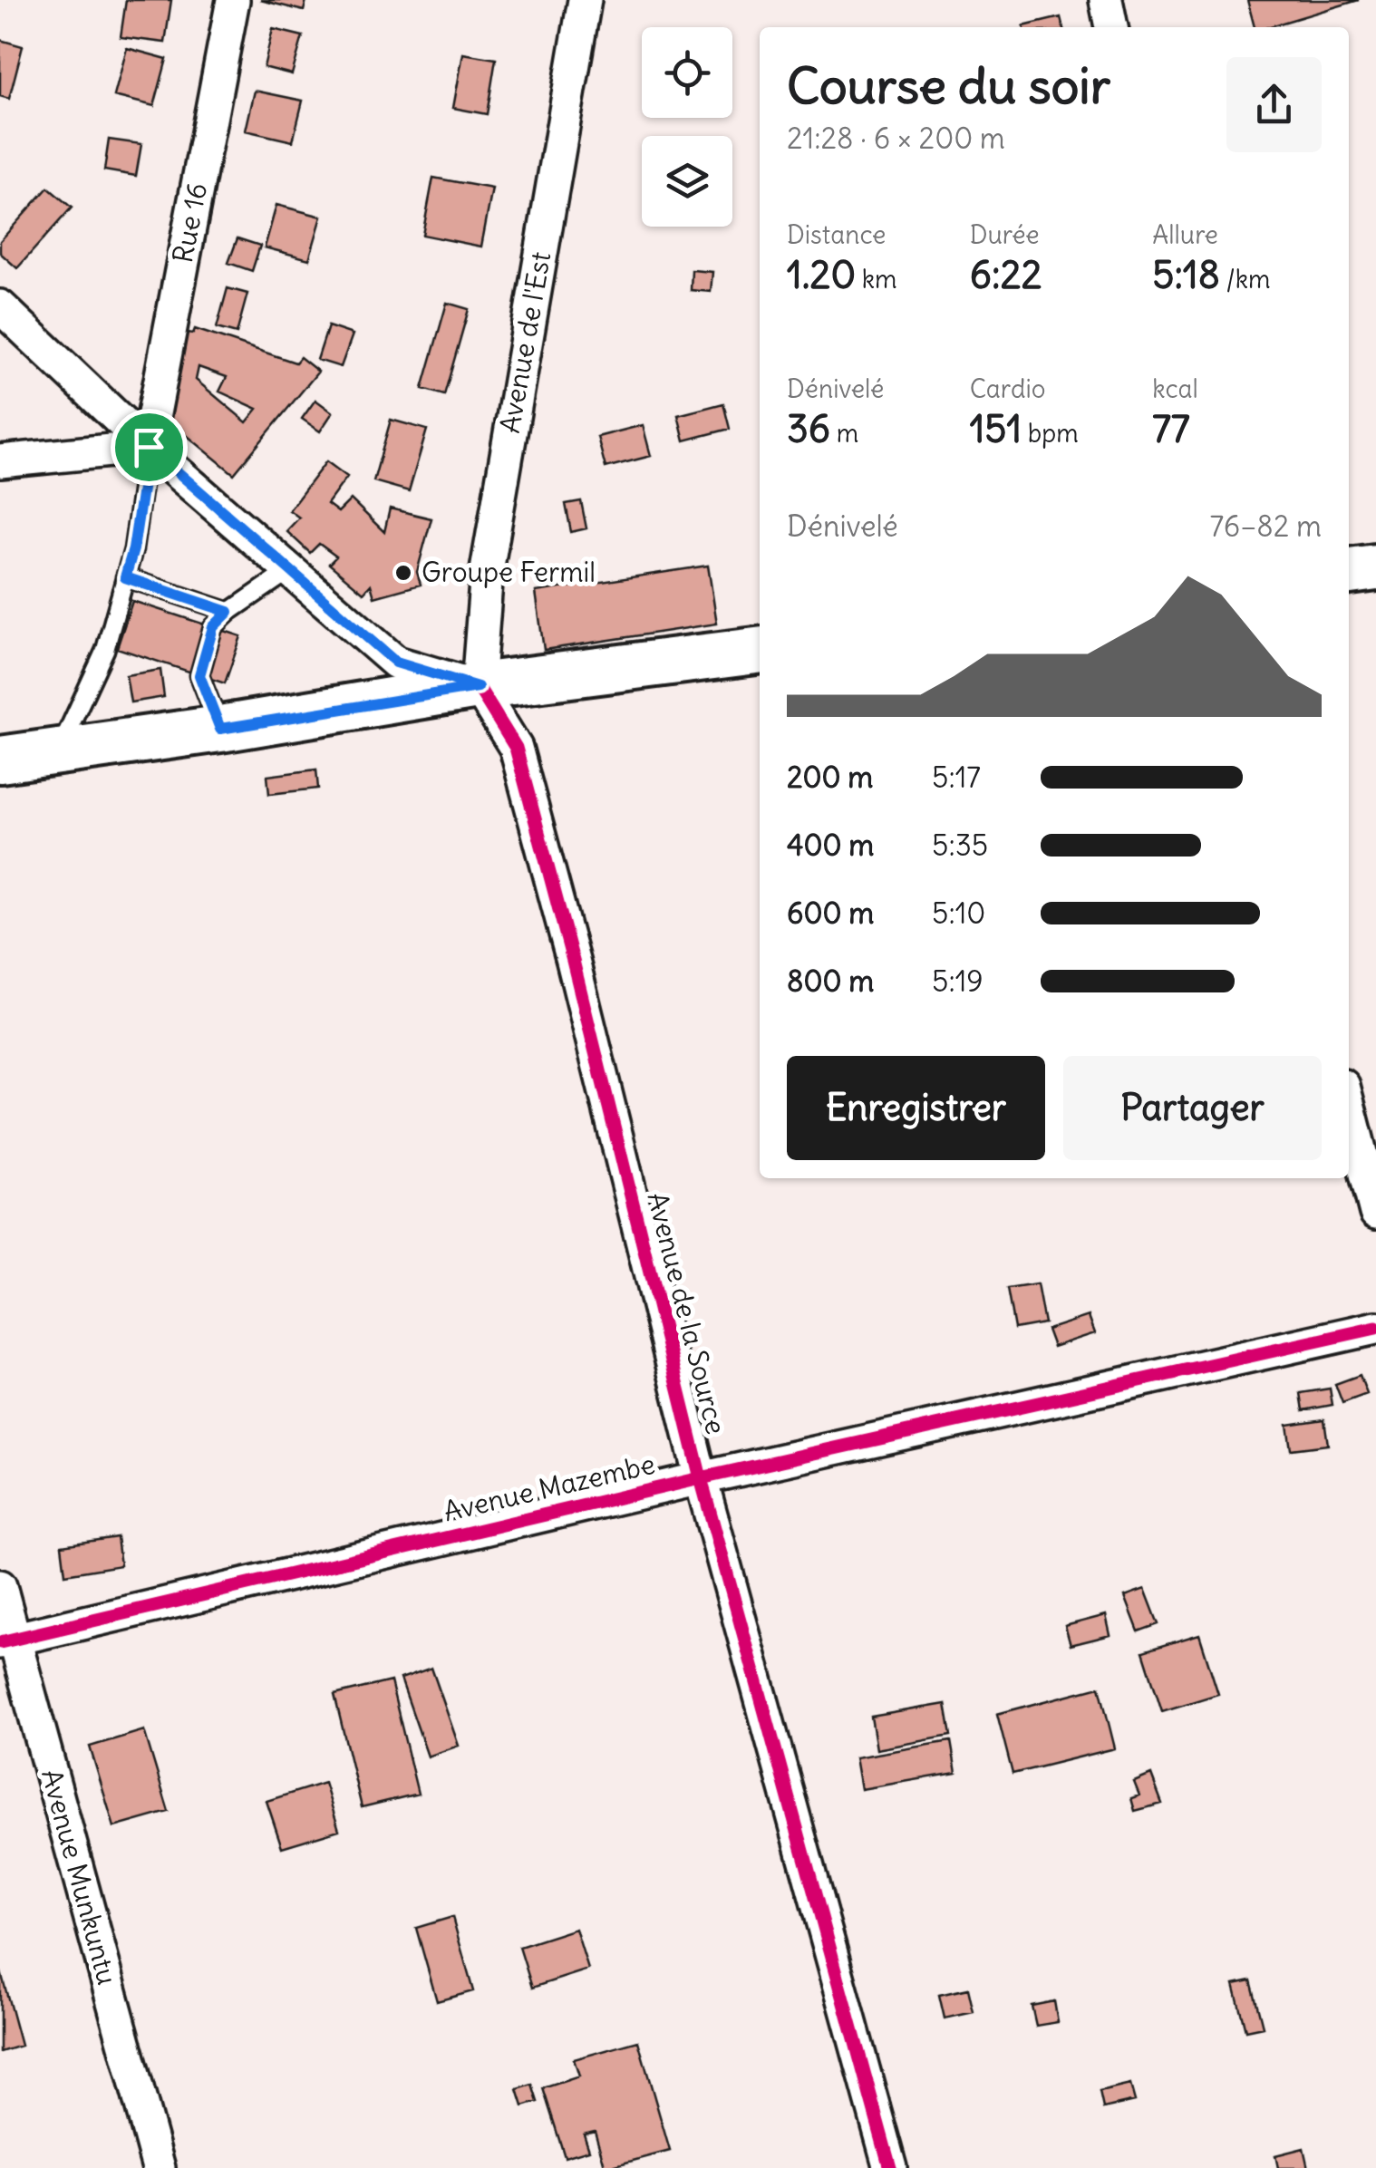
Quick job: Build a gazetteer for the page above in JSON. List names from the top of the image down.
{
  "streets": {
    "street": [
      "Rue 16",
      "Avenue de l'Est",
      "Avenue de la Source",
      "Avenue Mazembe",
      "Avenue Munkuntu"
    ]
  },
  "crossings": [
    ["Avenue de l'Est", "Avenue de la Source"],
    ["Avenue de la Source", "Avenue Mazembe"],
    ["Avenue Mazembe", "Avenue Munkuntu"]
  ],
  "places": ["Groupe Fermil"],
  "page": {
    "heading": ["Course du soir", "21:28 · 6 × 200 m"],
    "stats": [
      ["Distance", "1.20 km"],
      ["Durée", "6:22"],
      ["Allure", "5:18 /km"],
      ["Dénivelé", "36 m"],
      ["Cardio", "151 bpm"],
      ["kcal", "77"]
    ],
    "chart": ["Dénivelé", "76–82 m"],
    "list": [
      {
        "name": "200 m",
        "note": "5:17"
      },
      {
        "name": "400 m",
        "note": "5:35"
      },
      {
        "name": "600 m",
        "note": "5:10"
      },
      {
        "name": "800 m",
        "note": "5:19"
      }
    ],
    "buttons": ["Enregistrer", "Partager"]
  }
}
